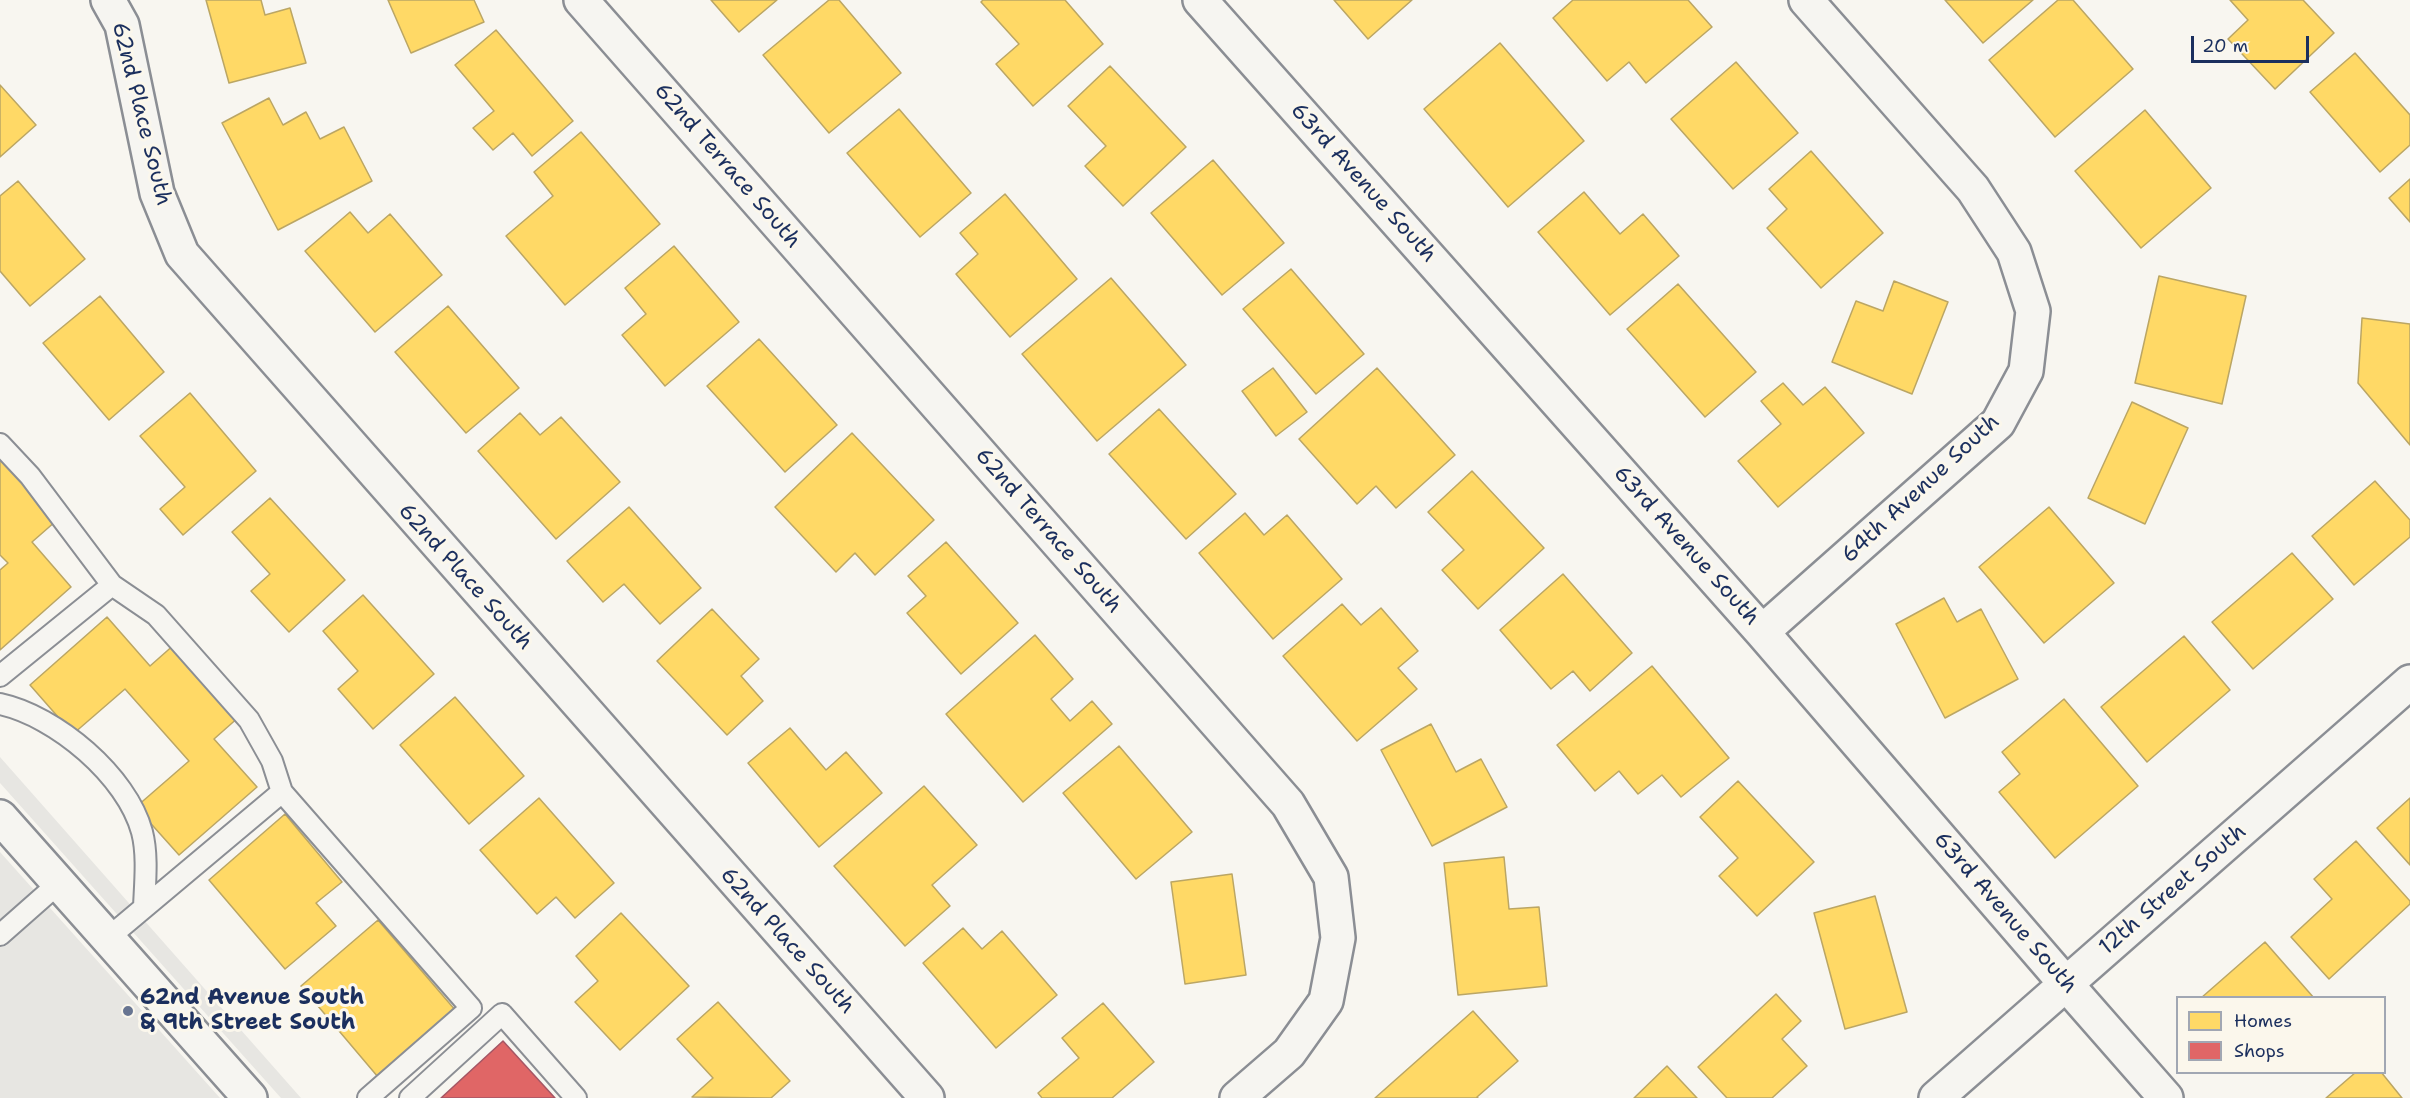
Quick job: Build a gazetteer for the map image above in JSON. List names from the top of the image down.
{
  "streets": {
    "street": [
      "62nd Place South",
      "62nd Terrace South",
      "63rd Avenue South",
      "64th Avenue South",
      "12th Street South"
    ]
  },
  "crossings": [
    ["63rd Avenue South", "64th Avenue South"],
    ["63rd Avenue South", "12th Street South"]
  ],
  "places": ["62nd Avenue South & 9th Street South"],
  "legend": ["Homes", "Shops"],
  "scale_bar": "20 m"
}
